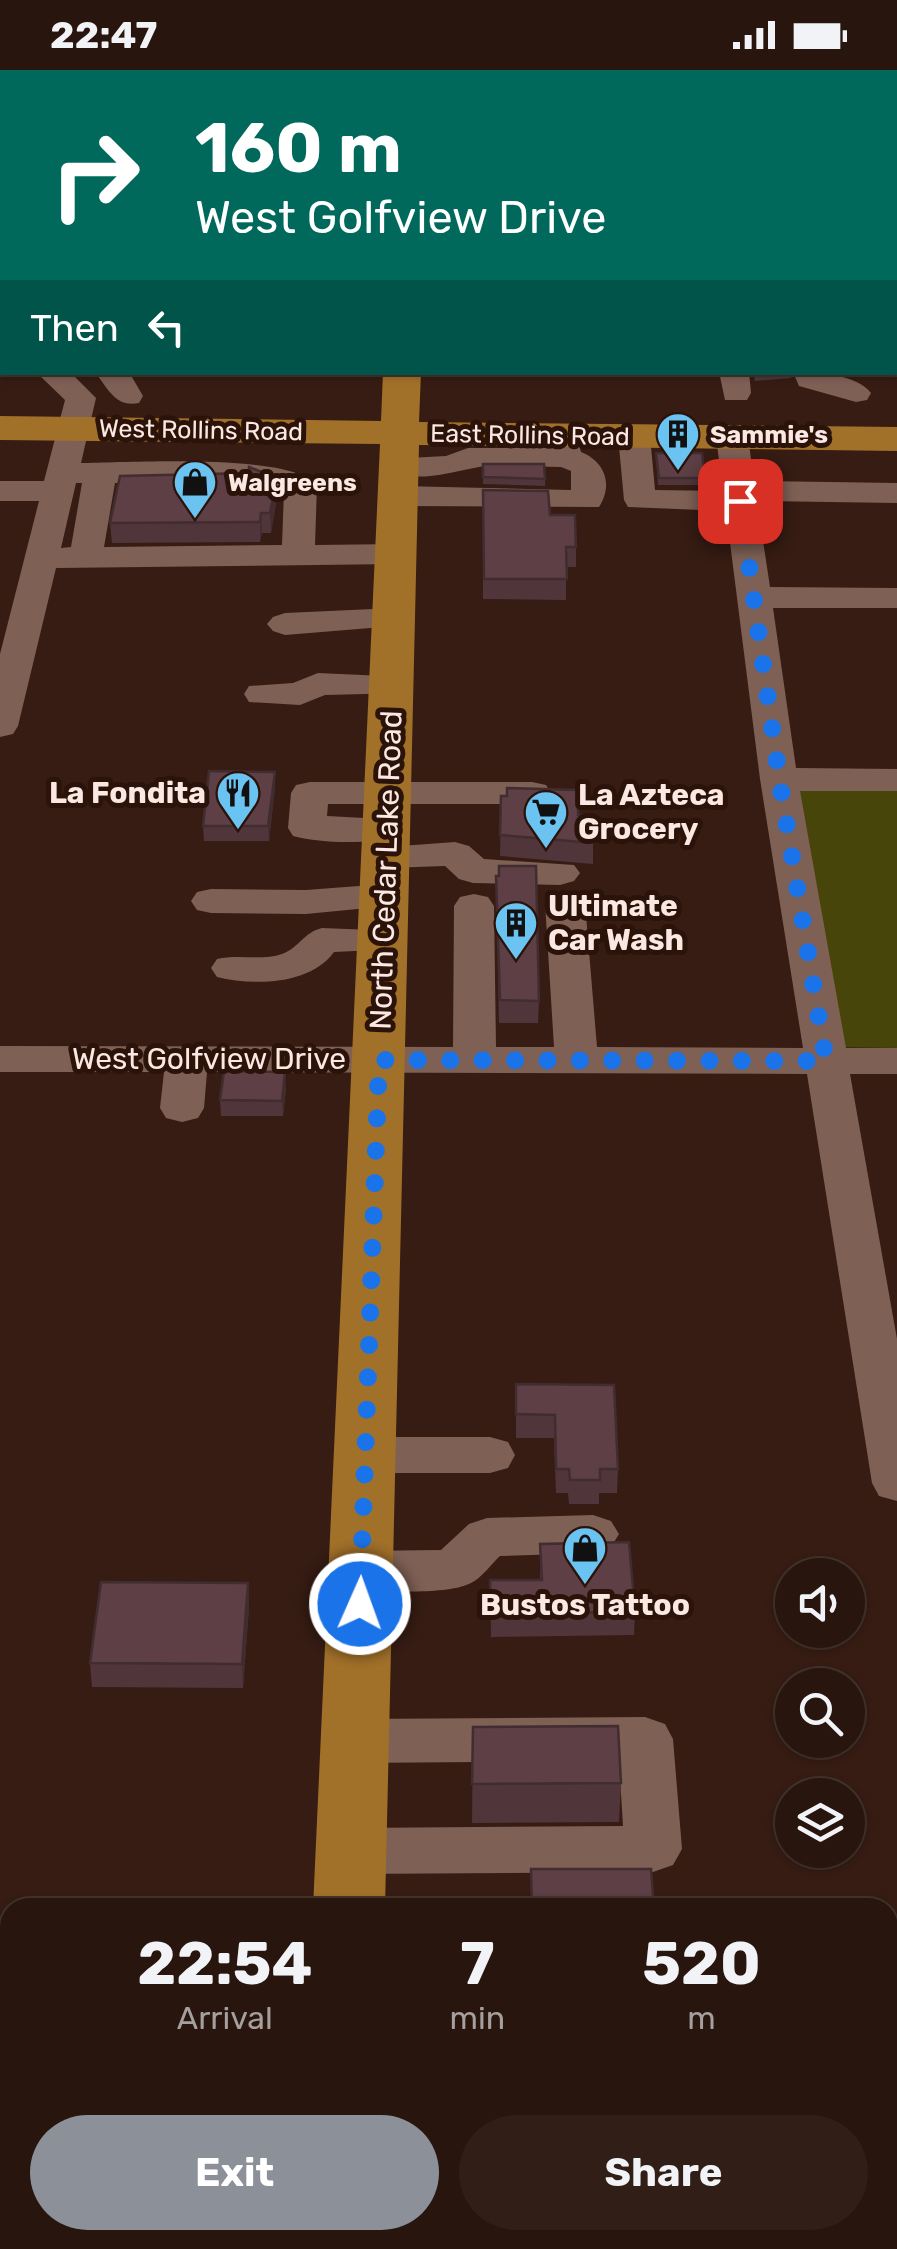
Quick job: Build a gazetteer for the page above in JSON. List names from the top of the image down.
{
  "streets": {
    "main road": ["West Rollins Road", "East Rollins Road", "North Cedar Lake Road"],
    "street": ["West Golfview Drive"]
  },
  "crossings": [
    ["West Rollins Road", "East Rollins Road"],
    ["West Rollins Road", "North Cedar Lake Road"],
    ["East Rollins Road", "North Cedar Lake Road"],
    ["North Cedar Lake Road", "West Golfview Drive"]
  ],
  "places": {
    "building": ["Sammie's", "Ultimate Car Wash"],
    "shop": ["Walgreens", "Bustos Tattoo"],
    "restaurant": ["La Fondita"],
    "supermarket": ["La Azteca Grocery"]
  },
  "page": {
    "status": "22:47",
    "turn": ["160 m", "West Golfview Drive"],
    "then": "Then",
    "eta": [
      "22:54",
      "Arrival",
      "7",
      "min",
      "520",
      "m"
    ],
    "buttons": ["Exit", "Share"]
  }
}
